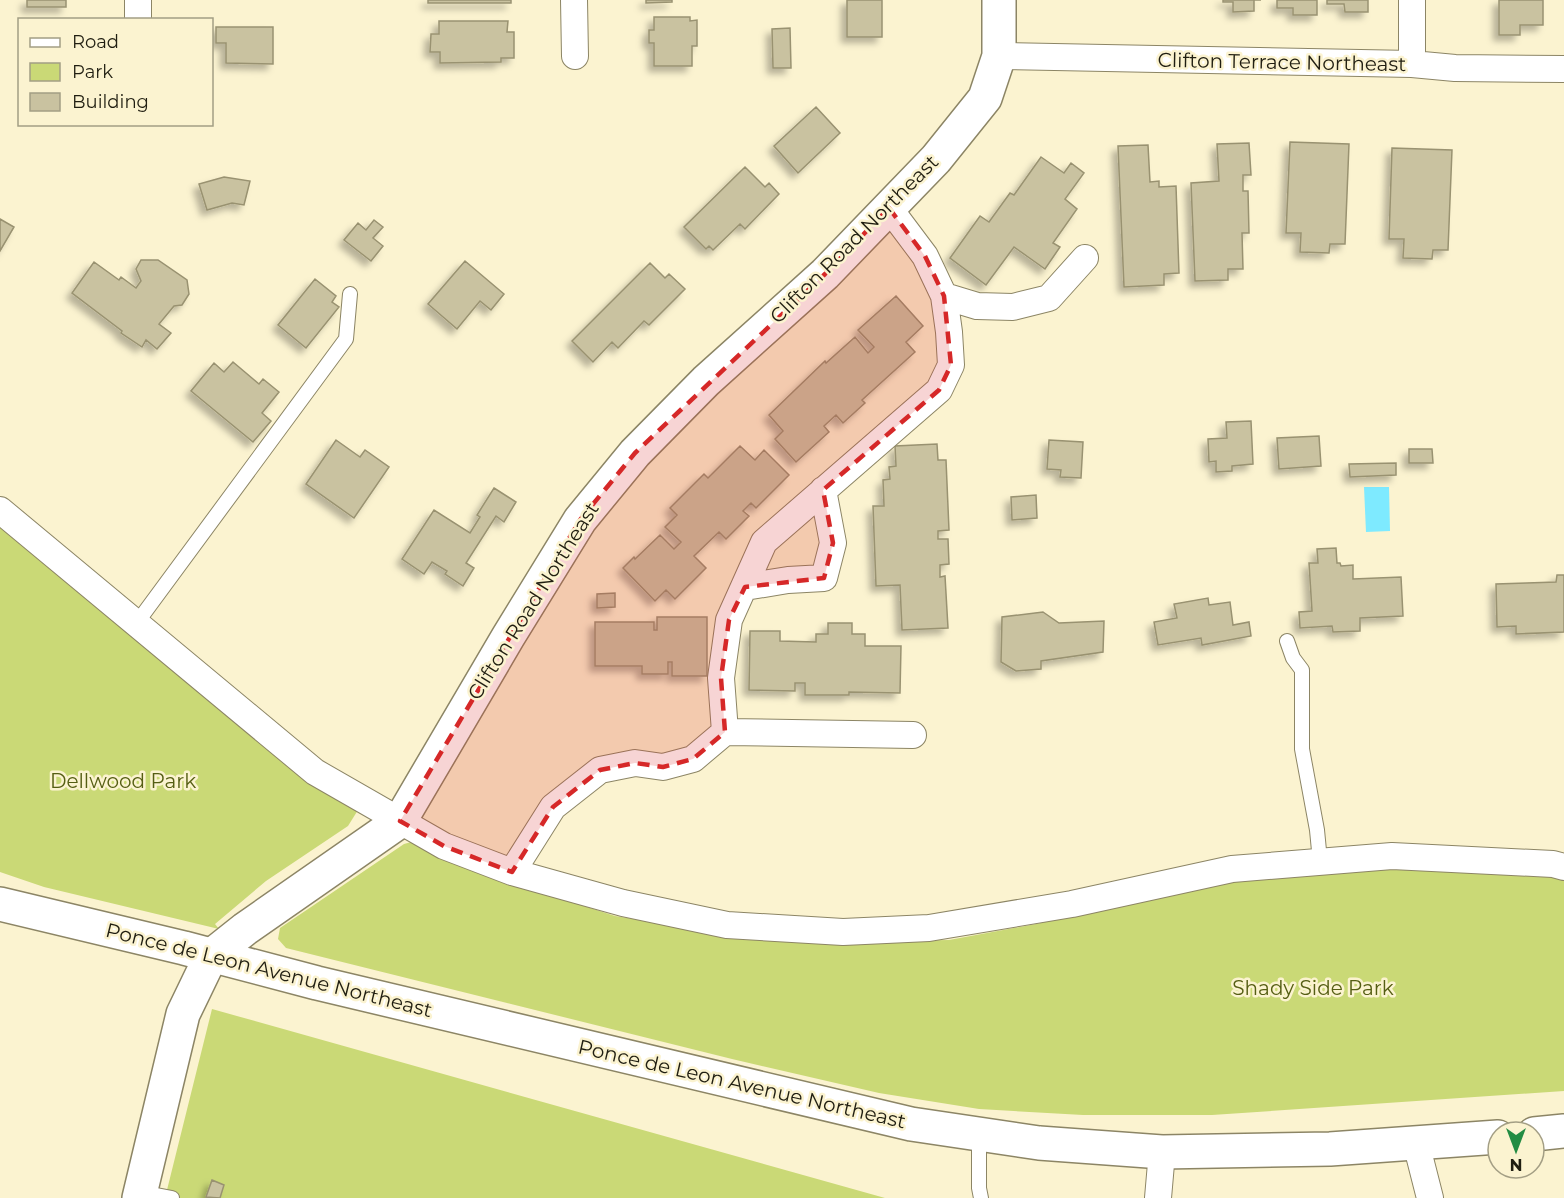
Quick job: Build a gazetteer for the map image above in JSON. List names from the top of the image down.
{
  "streets": {
    "main road": ["Clifton Road Northeast", "Ponce de Leon Avenue Northeast"],
    "street": ["Clifton Terrace Northeast"]
  },
  "crossings": [
    ["Clifton Terrace Northeast", "Clifton Road Northeast"],
    ["Clifton Road Northeast", "Ponce de Leon Avenue Northeast"]
  ],
  "parks": ["Dellwood Park", "Shady Side Park"],
  "legend": ["Road", "Park", "Building"],
  "north": "bottom"
}
